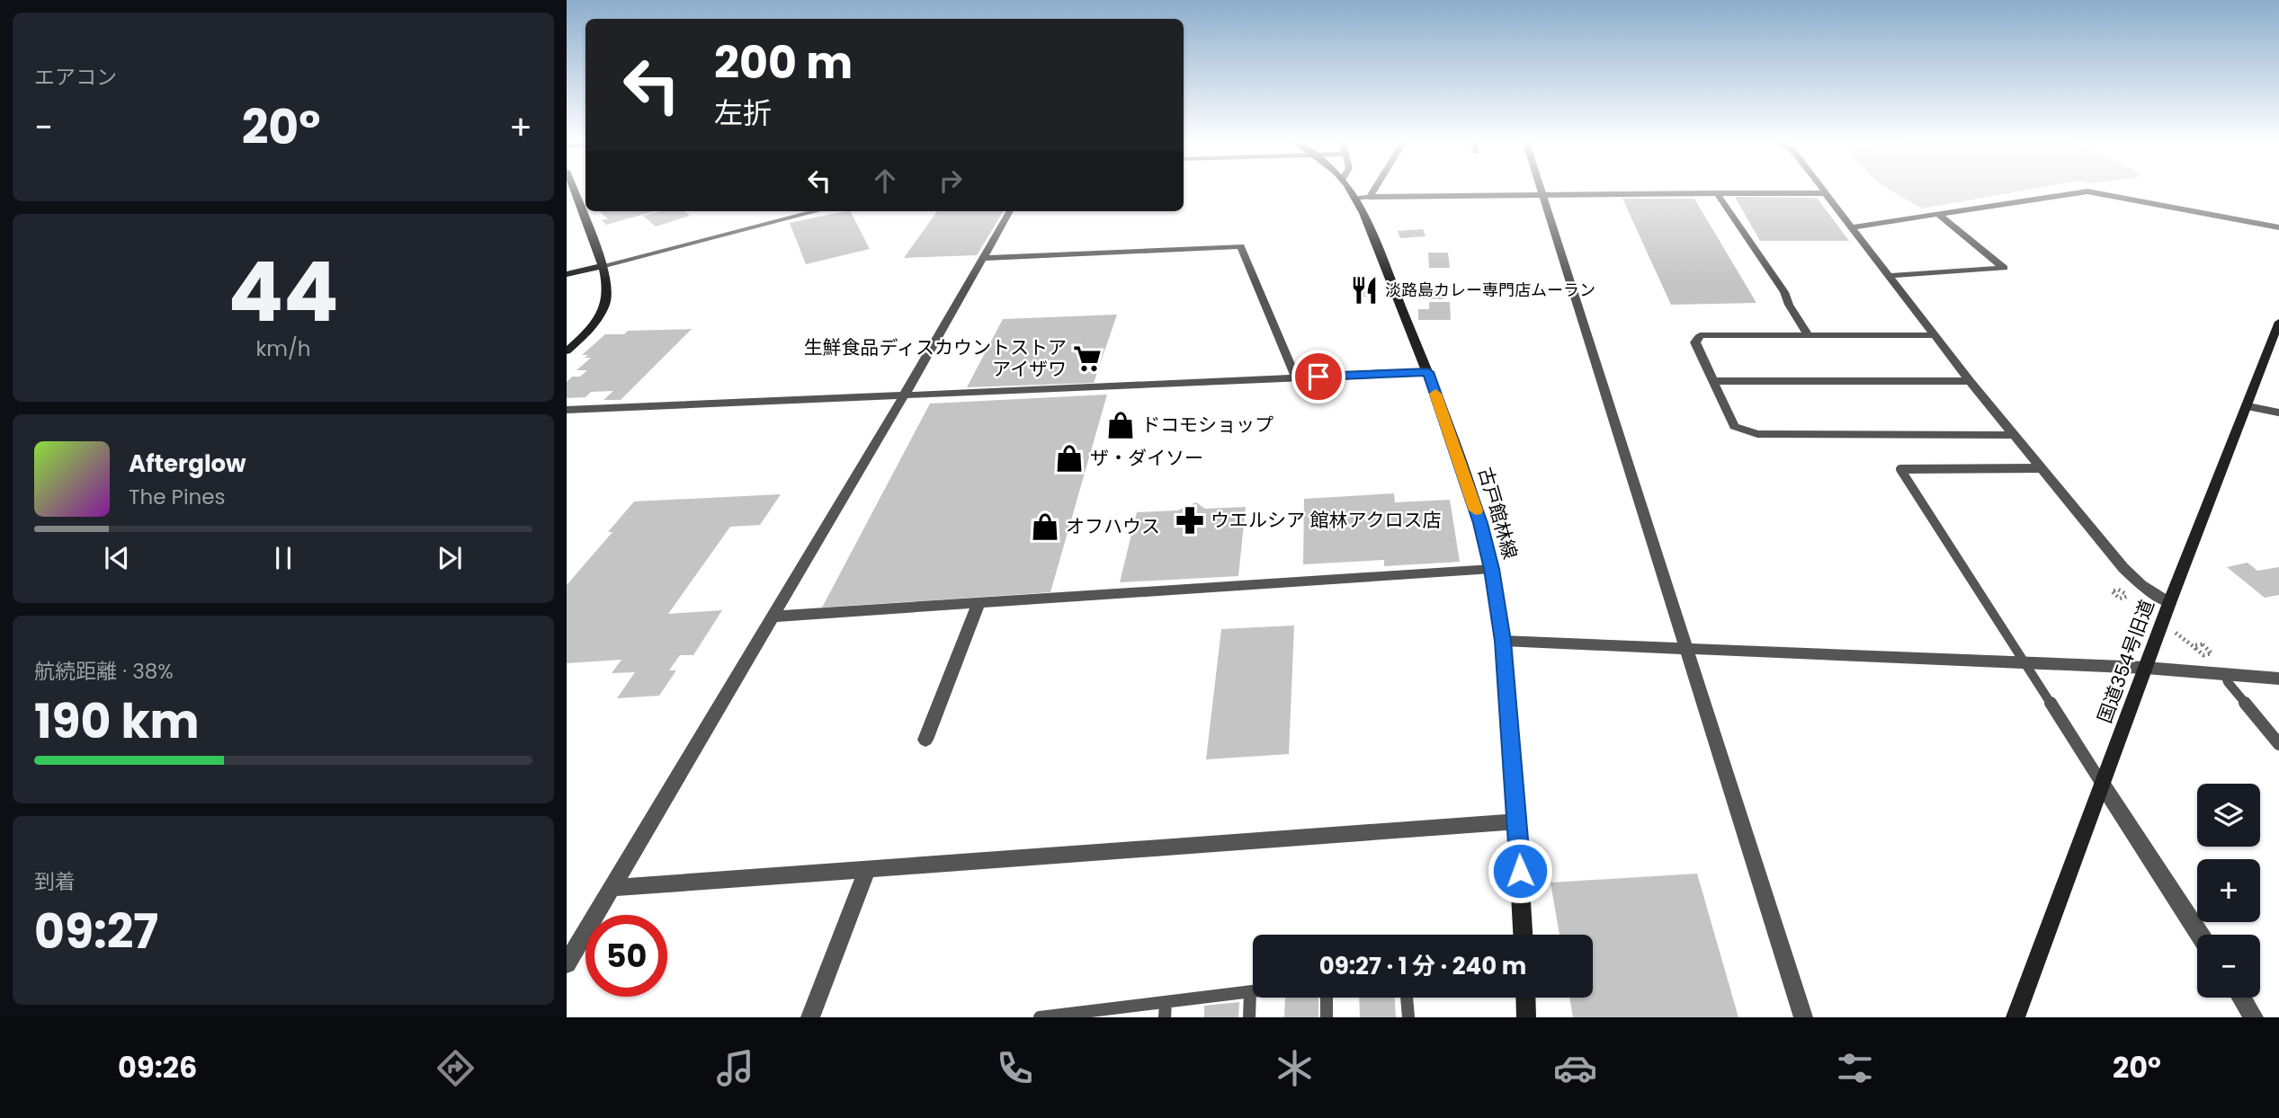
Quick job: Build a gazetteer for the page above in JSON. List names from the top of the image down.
{
  "streets": {
    "street": ["古戸館林線", "国道354号旧道"]
  },
  "places": {
    "restaurant": ["淡路島カレー専門店ムーラン"],
    "supermarket": ["生鮮食品ディスカウントストア アイザワ"],
    "shop": ["ドコモショップ", "ザ・ダイソー", "オフハウス"],
    "pharmacy": ["ウエルシア 館林アクロス店"]
  },
  "page": {
    "tile": [
      "エアコン",
      ["44", "km/h"],
      ["航続距離 · 38%", "190 km"],
      ["到着", "09:27"]
    ],
    "turn": ["200 m", "左折"],
    "heat": ["−", "20°", "+"],
    "song": ["Afterglow", "The Pines"],
    "map_buttons": ["+", "−"],
    "limit": "50",
    "trip": "09:27 · 1 分 · 240 m",
    "tabs": ["09:26", "20°"]
  }
}
